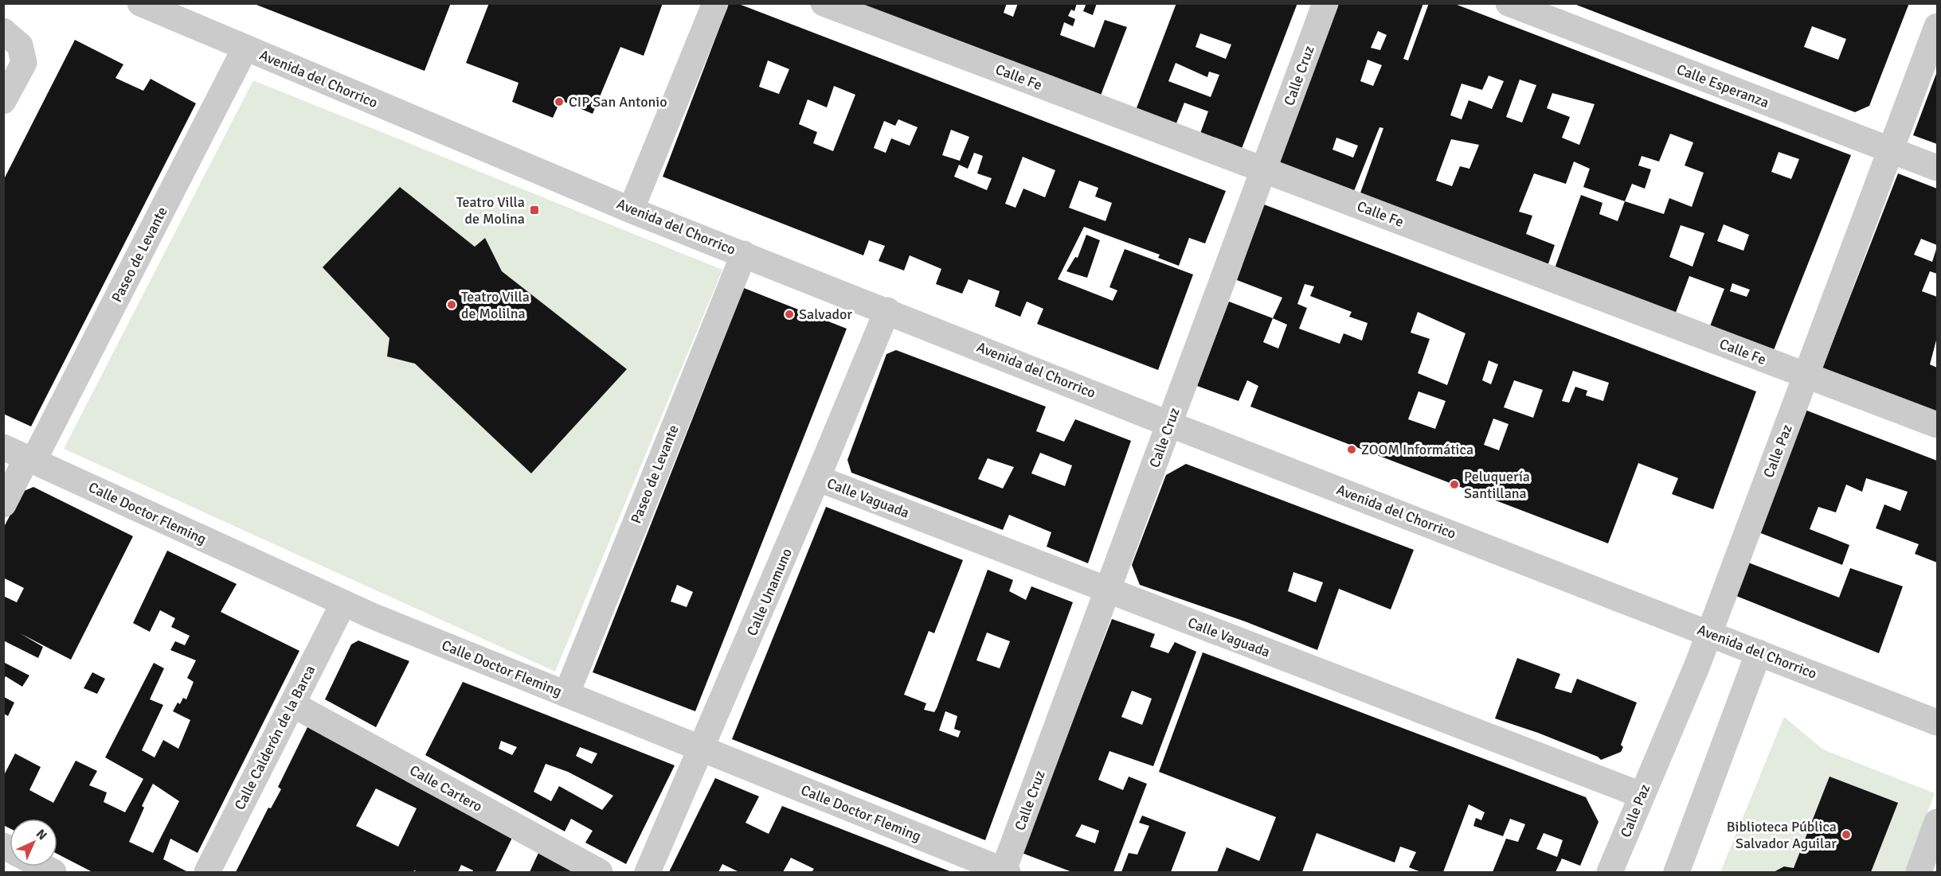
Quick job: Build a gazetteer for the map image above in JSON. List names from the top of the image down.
{
  "streets": {
    "street": [
      "Calle Cruz",
      "Calle Fe",
      "Avenida del Chorrico",
      "Calle Esperanza",
      "Paseo de Levante",
      "Calle Paz",
      "Calle Vaguada",
      "Calle Doctor Fleming",
      "Calle Unamuno",
      "Calle Calderón de la Barca",
      "Calle Cartero"
    ]
  },
  "crossings": [
    ["Calle Cruz", "Calle Fe"],
    ["Calle Cruz", "Avenida del Chorrico"],
    ["Calle Cruz", "Calle Vaguada"],
    ["Calle Cruz", "Calle Doctor Fleming"],
    ["Calle Fe", "Calle Paz"],
    ["Avenida del Chorrico", "Paseo de Levante"],
    ["Avenida del Chorrico", "Calle Paz"],
    ["Avenida del Chorrico", "Calle Unamuno"],
    ["Calle Esperanza", "Calle Paz"],
    ["Paseo de Levante", "Calle Doctor Fleming"],
    ["Calle Paz", "Calle Vaguada"],
    ["Calle Vaguada", "Calle Unamuno"],
    ["Calle Doctor Fleming", "Calle Unamuno"],
    ["Calle Doctor Fleming", "Calle Calderón de la Barca"],
    ["Calle Calderón de la Barca", "Calle Cartero"]
  ],
  "places": {
    "other": [
      "CIP San Antonio",
      "Teatro Villa de Molilna",
      "Salvador",
      "ZOOM Informática",
      "Peluquería Santillana",
      "Biblioteca Pública Salvador Aguilar"
    ],
    "transit": ["Teatro Villa de Molina"]
  },
  "north": "top right"
}
